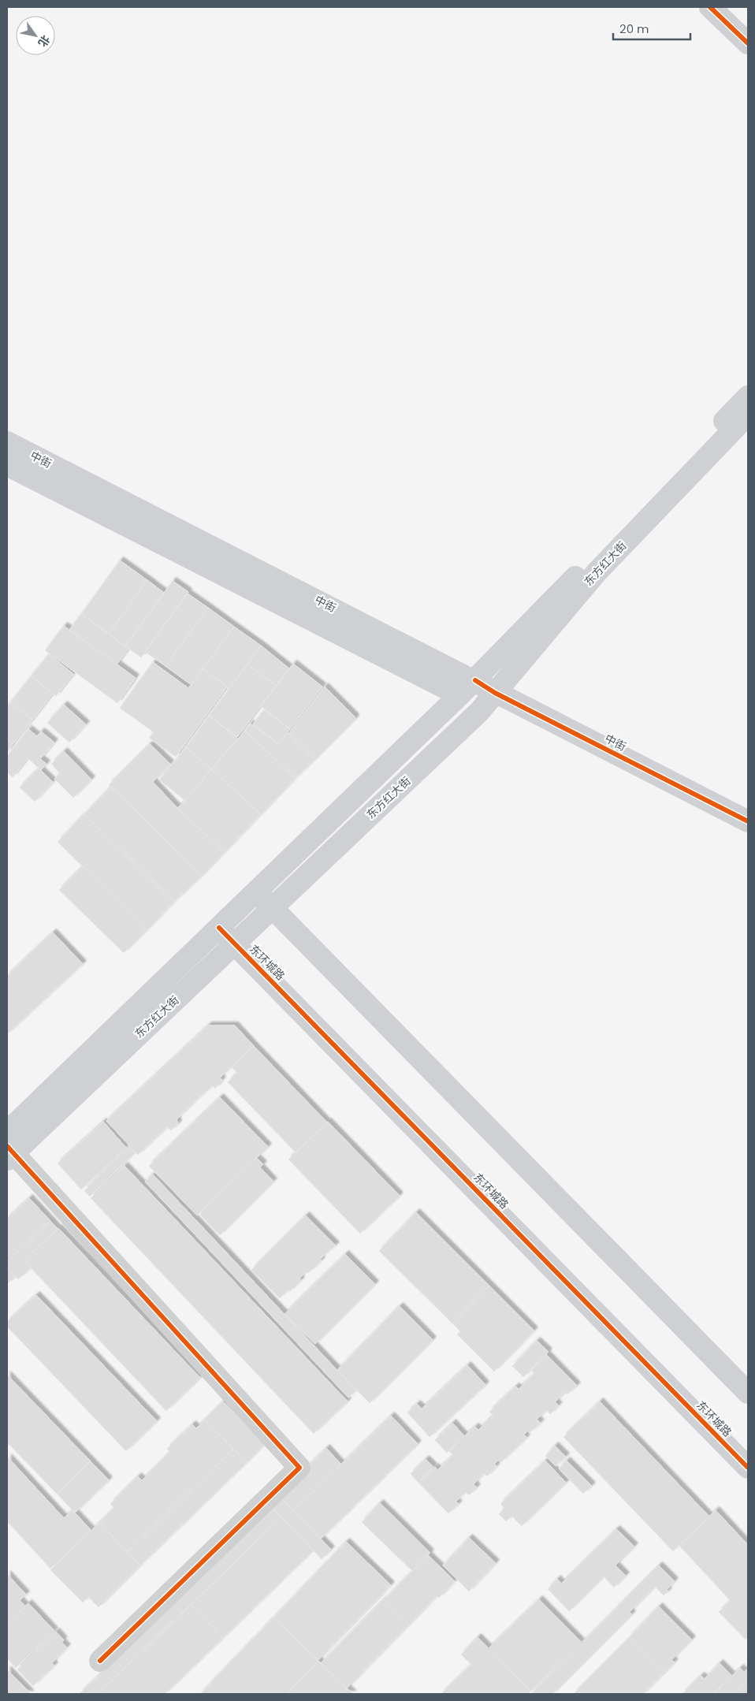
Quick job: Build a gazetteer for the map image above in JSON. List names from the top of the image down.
{
  "streets": {
    "main road": ["中街", "东方红大街", "东环城路"]
  },
  "crossings": [
    ["中街", "东方红大街"],
    ["东方红大街", "东环城路"]
  ],
  "scale_bar": "20 m",
  "north": "bottom right"
}
